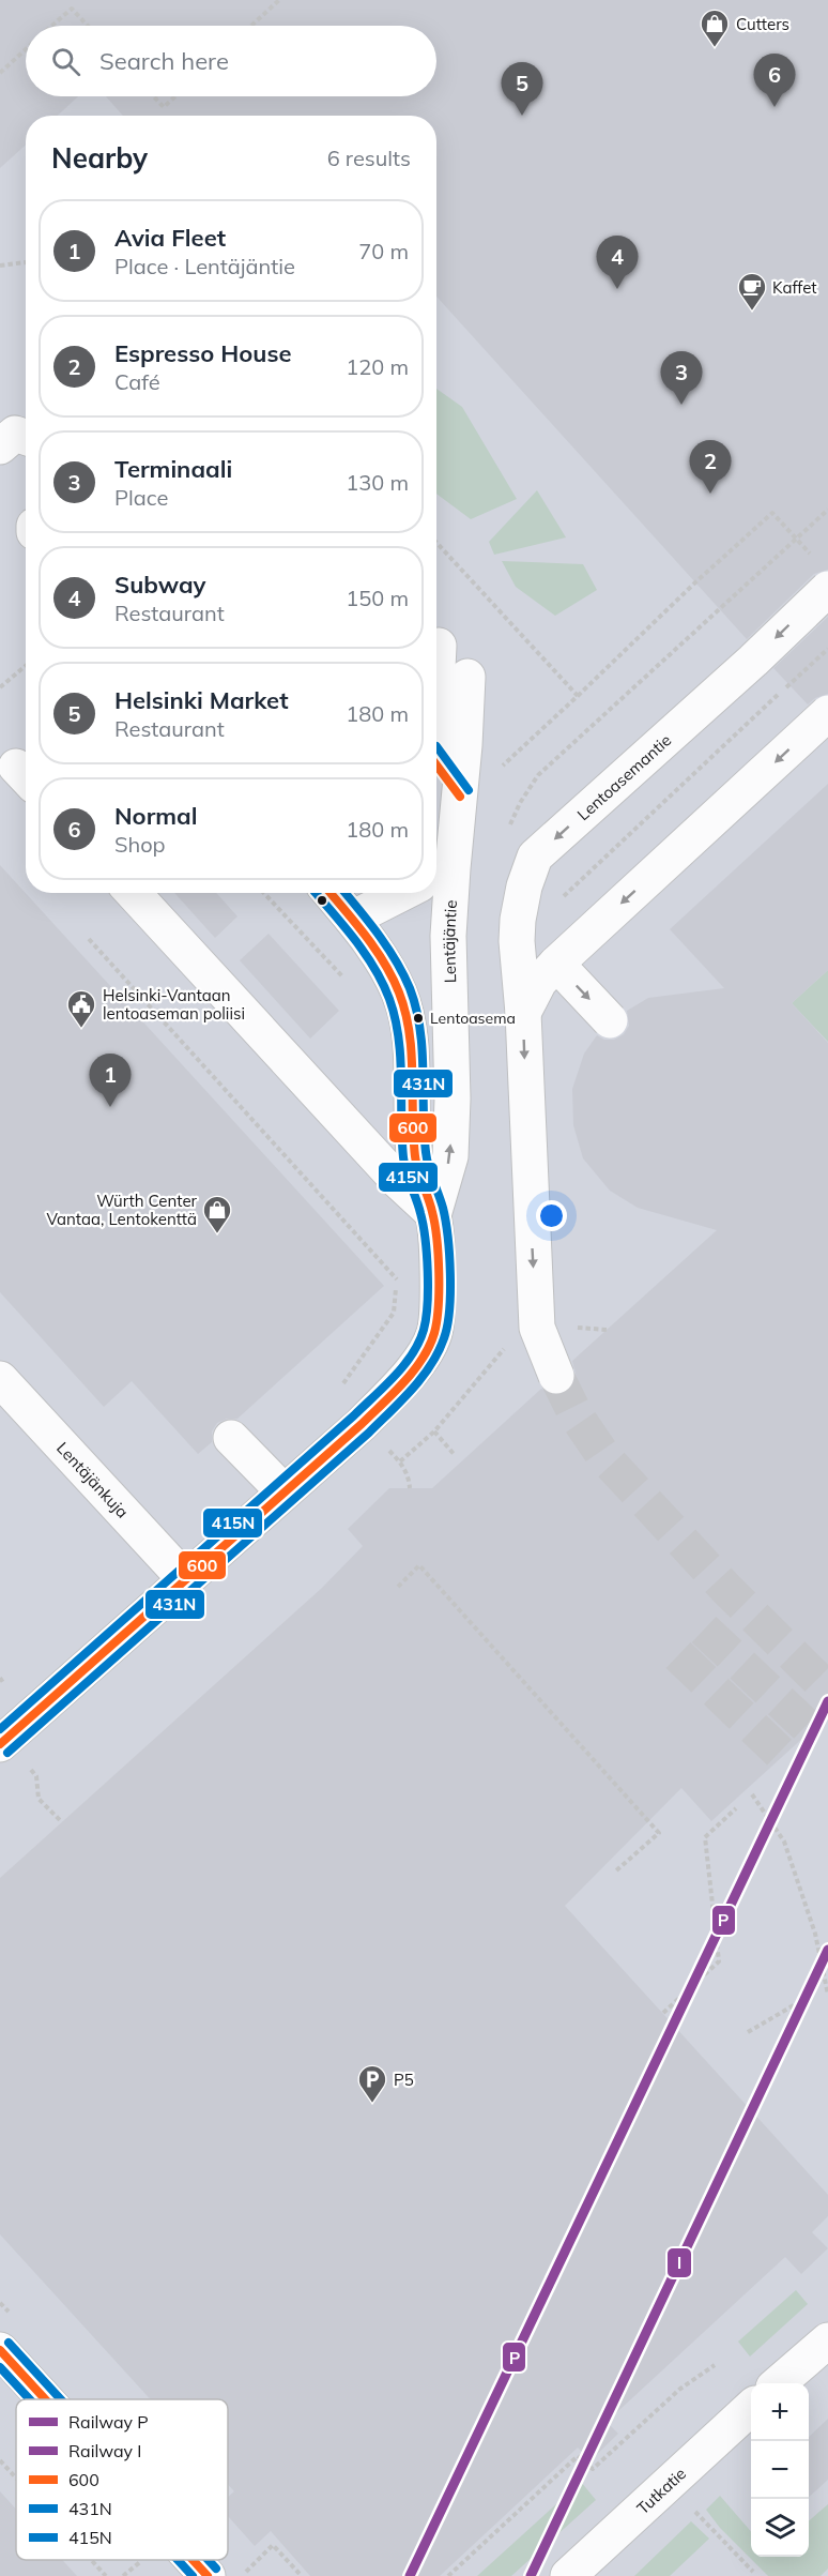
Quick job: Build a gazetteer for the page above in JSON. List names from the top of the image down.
{
  "streets": {
    "street": [
      "Lentoasemantie",
      "Lentäjäntie",
      "Lentäjänkuja",
      "Tutkatie"
    ]
  },
  "crossings": [
    ["Lentäjäntie", "Lentäjänkuja"]
  ],
  "one_way": ["Lentoasemantie"],
  "places": {
    "shop": ["Cutters", "Würth Center Vantaa, Lentokenttä"],
    "cafe": ["Kaffet"],
    "other": ["Lentoasema"],
    "public building": ["Helsinki-Vantaan lentoaseman poliisi"],
    "parking": ["P5"]
  },
  "lines": [
    "transit line 415N",
    "transit line 600",
    "transit line 431N",
    "rail line P",
    "rail line I"
  ],
  "legend": [
    "Railway P",
    "Railway I",
    "600",
    "431N",
    "415N"
  ],
  "page": {
    "search": "Search here",
    "pins": [
      "6",
      "5",
      "4",
      "3",
      "2",
      "1"
    ],
    "heading": ["Nearby", "6 results"],
    "list": [
      {
        "mark": "1",
        "name": "Avia Fleet",
        "note": "Place · Lentäjäntie",
        "value": "70 m"
      },
      {
        "mark": "2",
        "name": "Espresso House",
        "note": "Café",
        "value": "120 m"
      },
      {
        "mark": "3",
        "name": "Terminaali",
        "note": "Place",
        "value": "130 m"
      },
      {
        "mark": "4",
        "name": "Subway",
        "note": "Restaurant",
        "value": "150 m"
      },
      {
        "mark": "5",
        "name": "Helsinki Market",
        "note": "Restaurant",
        "value": "180 m"
      },
      {
        "mark": "6",
        "name": "Normal",
        "note": "Shop",
        "value": "180 m"
      }
    ],
    "map_buttons": ["+", "−"]
  }
}
